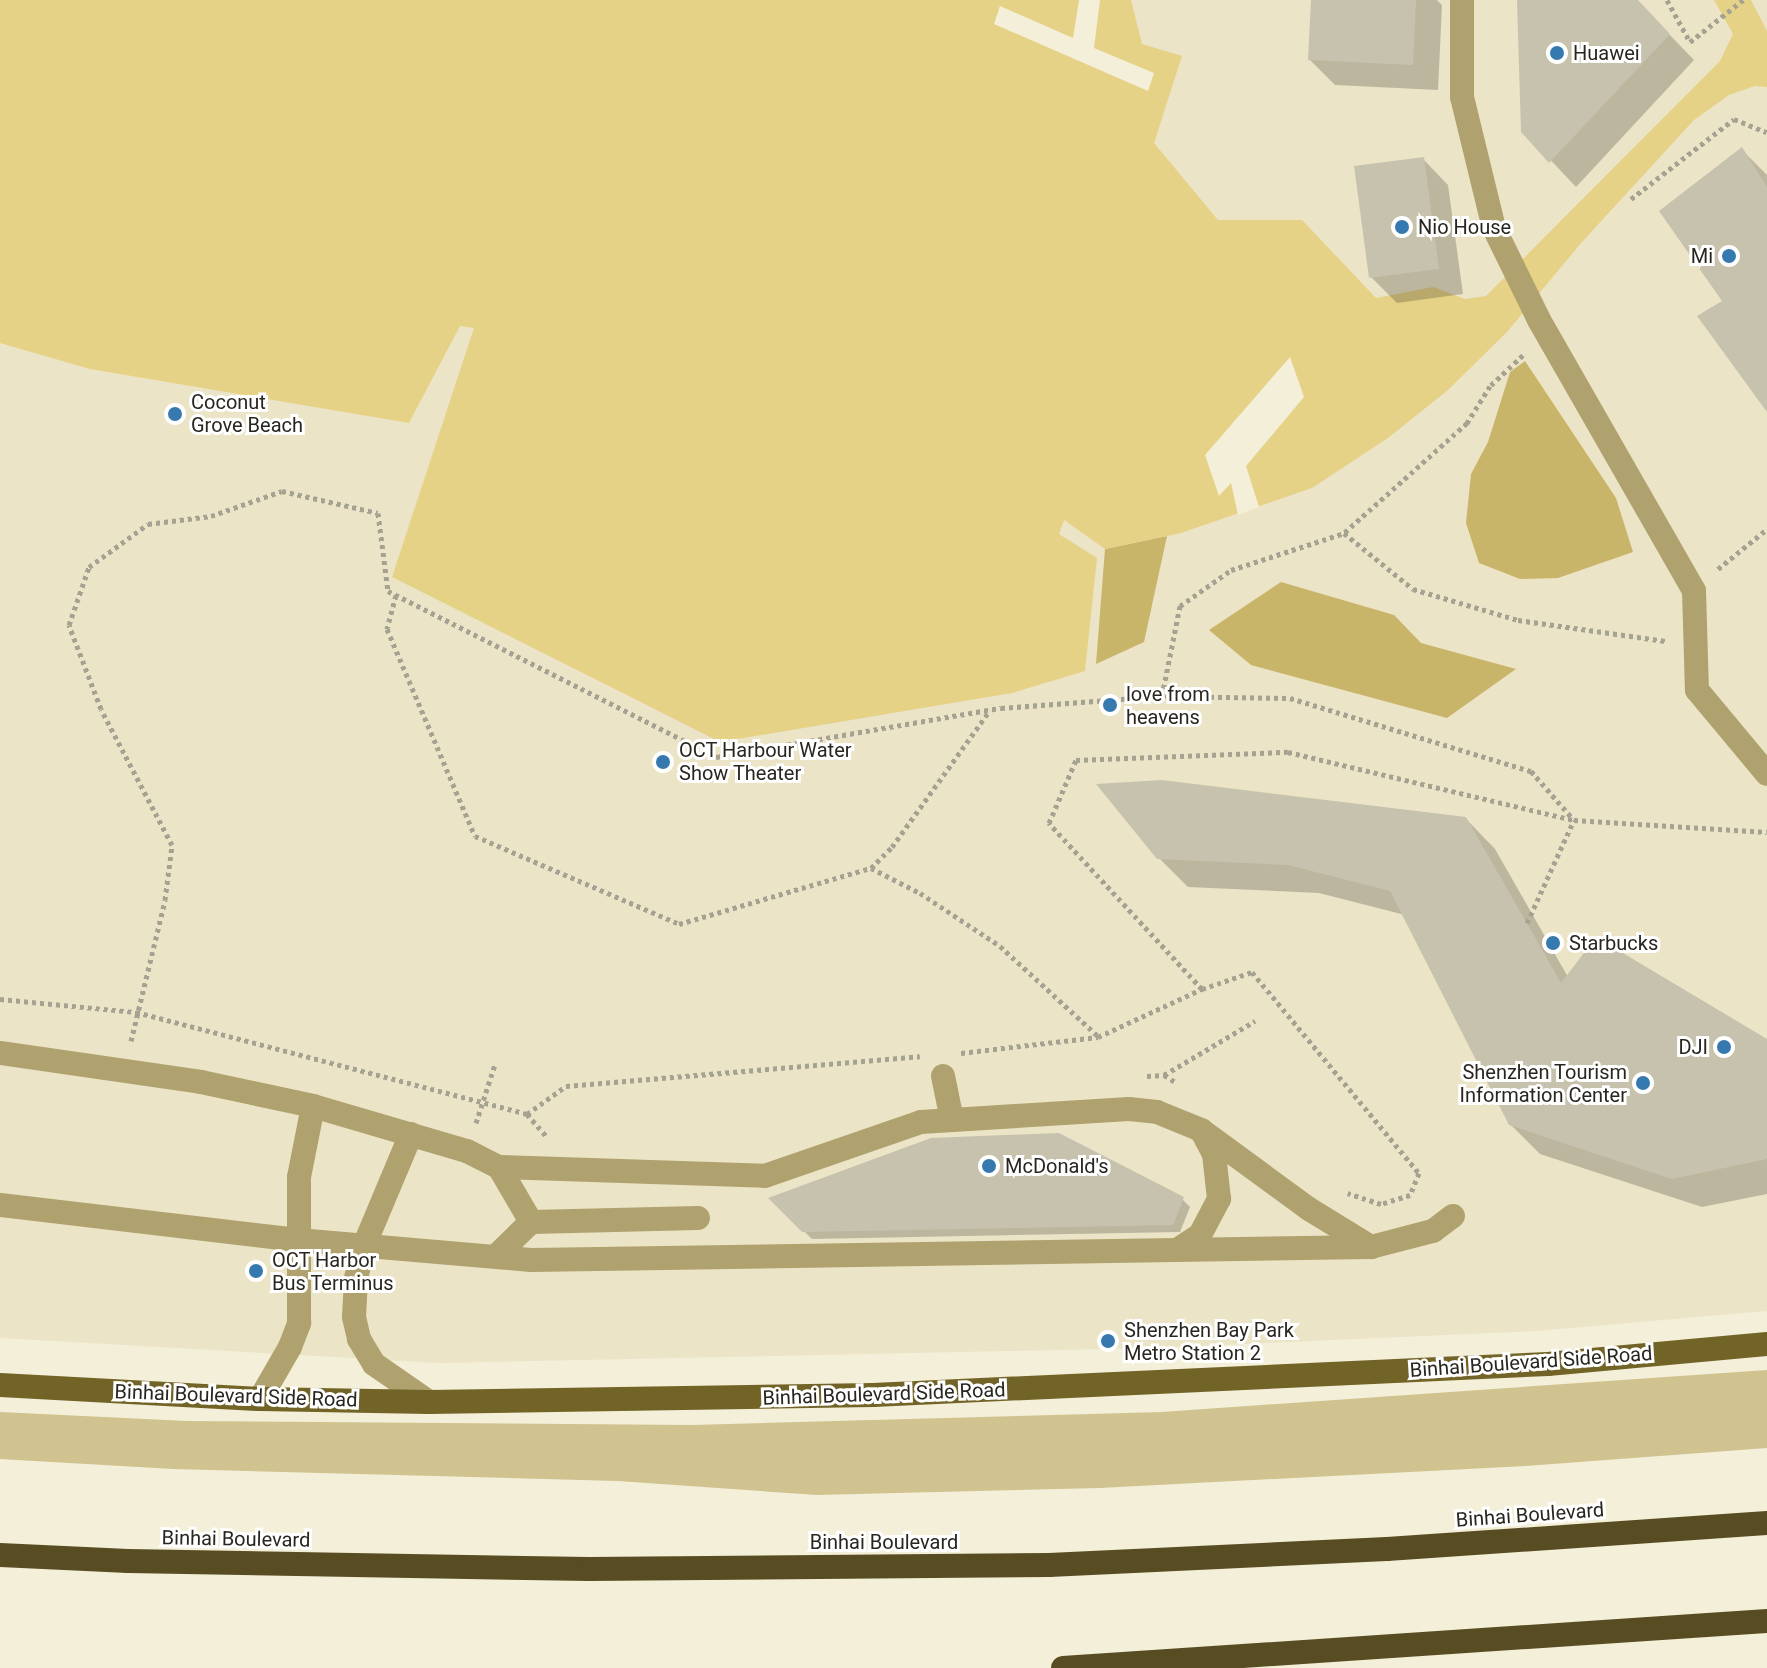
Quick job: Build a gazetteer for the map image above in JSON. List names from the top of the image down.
{
  "streets": {
    "highway": ["Binhai Boulevard"],
    "main road": ["Binhai Boulevard Side Road"]
  },
  "places": [
    "Huawei",
    "Nio House",
    "Mi",
    "Coconut Grove Beach",
    "love from heavens",
    "OCT Harbour Water Show Theater",
    "Starbucks",
    "DJI",
    "Shenzhen Tourism Information Center",
    "McDonald's",
    "OCT Harbor Bus Terminus",
    "Shenzhen Bay Park Metro Station 2"
  ]
}
